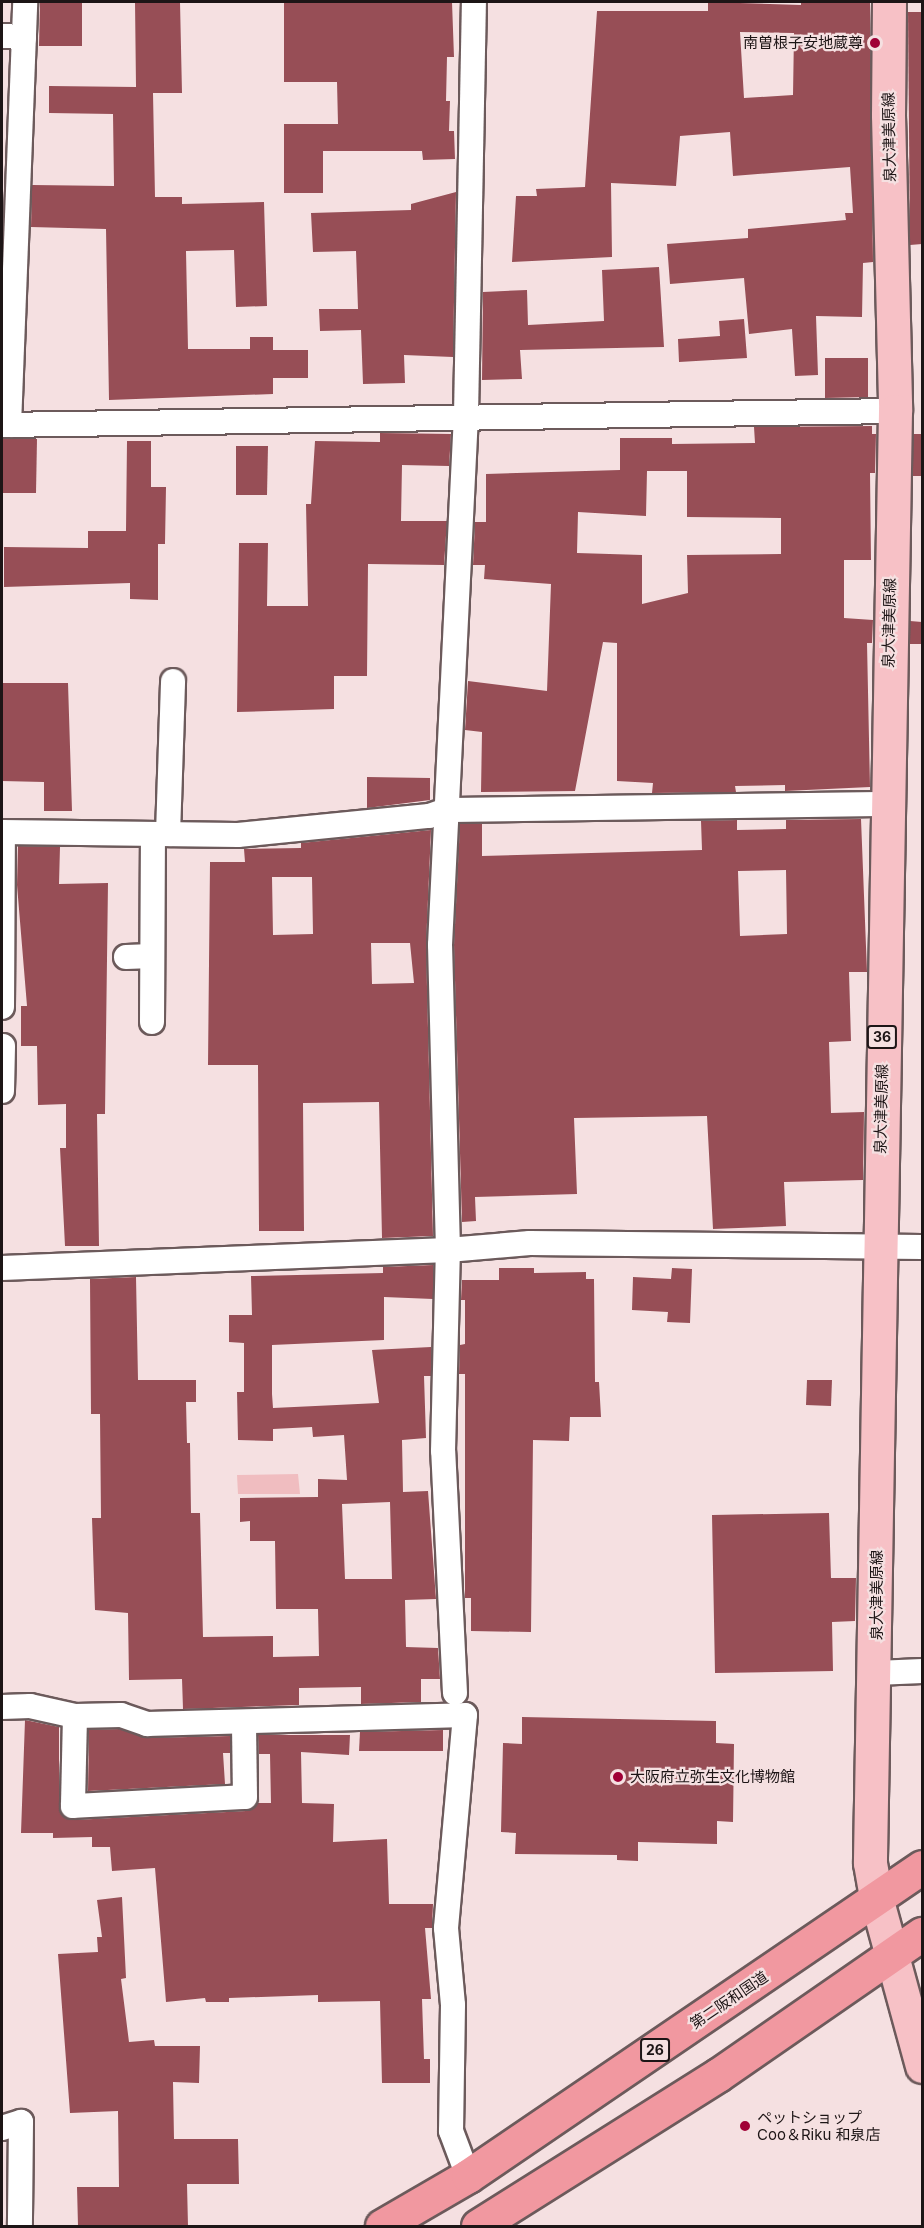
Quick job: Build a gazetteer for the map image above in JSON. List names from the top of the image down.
{
  "streets": {
    "highway": ["第二阪和国道", "26"],
    "main road": ["泉大津美原線", "36"]
  },
  "crossings": [
    ["泉大津美原線", "第二阪和国道"]
  ],
  "places": ["南曽根子安地蔵尊", "大阪府立弥生文化博物館", "ペットショップ Coo＆Riku 和泉店"]
}
